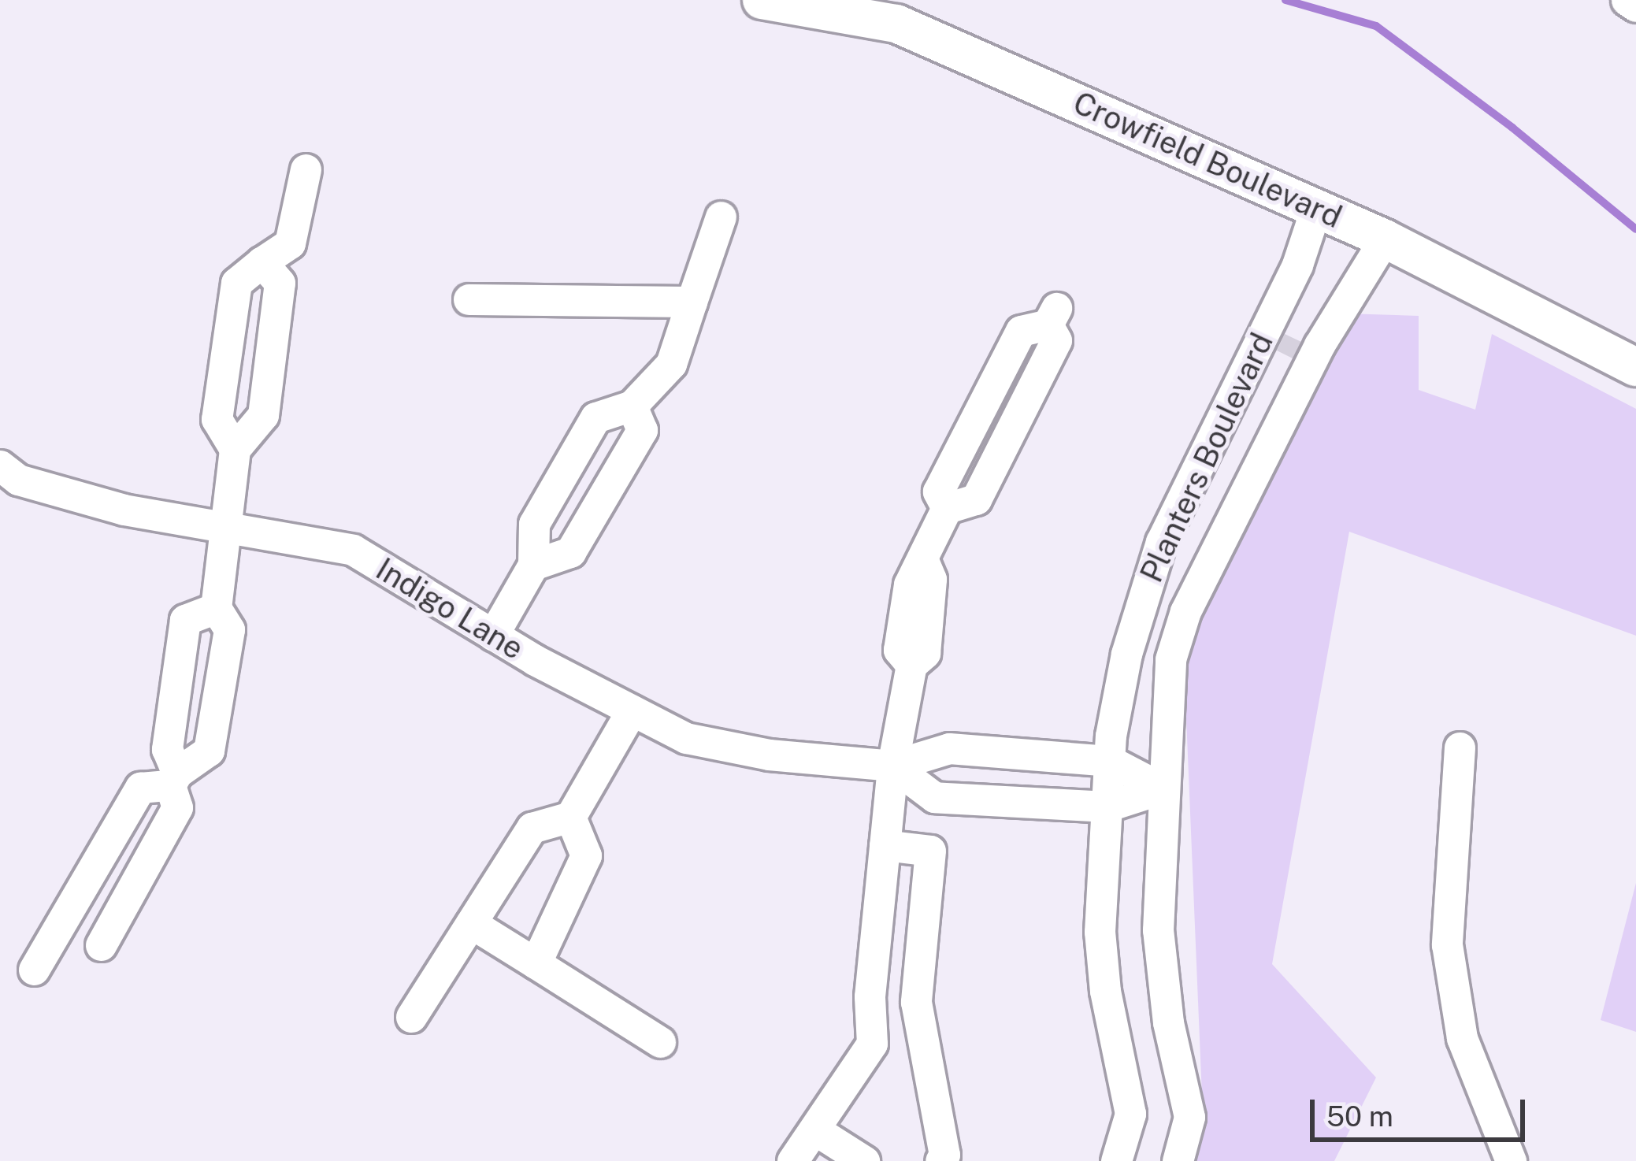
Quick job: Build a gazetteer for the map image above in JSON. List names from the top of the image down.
{
  "streets": {
    "main road": ["Crowfield Boulevard"],
    "street": ["Planters Boulevard", "Indigo Lane"]
  },
  "crossings": [
    ["Crowfield Boulevard", "Planters Boulevard"],
    ["Planters Boulevard", "Indigo Lane"]
  ],
  "scale_bar": "50 m"
}
